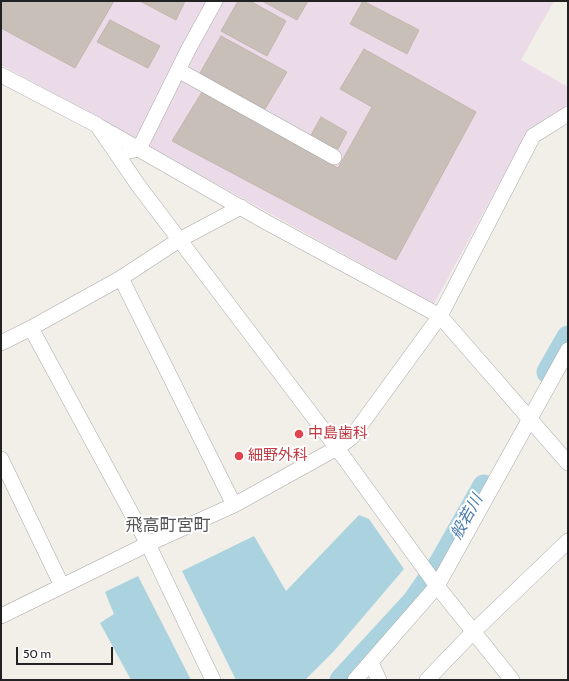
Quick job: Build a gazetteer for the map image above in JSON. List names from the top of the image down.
{
  "districts": ["飛高町宮町"],
  "water": ["般若川"],
  "places": ["中島歯科", "細野外科"],
  "scale_bar": "50 m"
}
